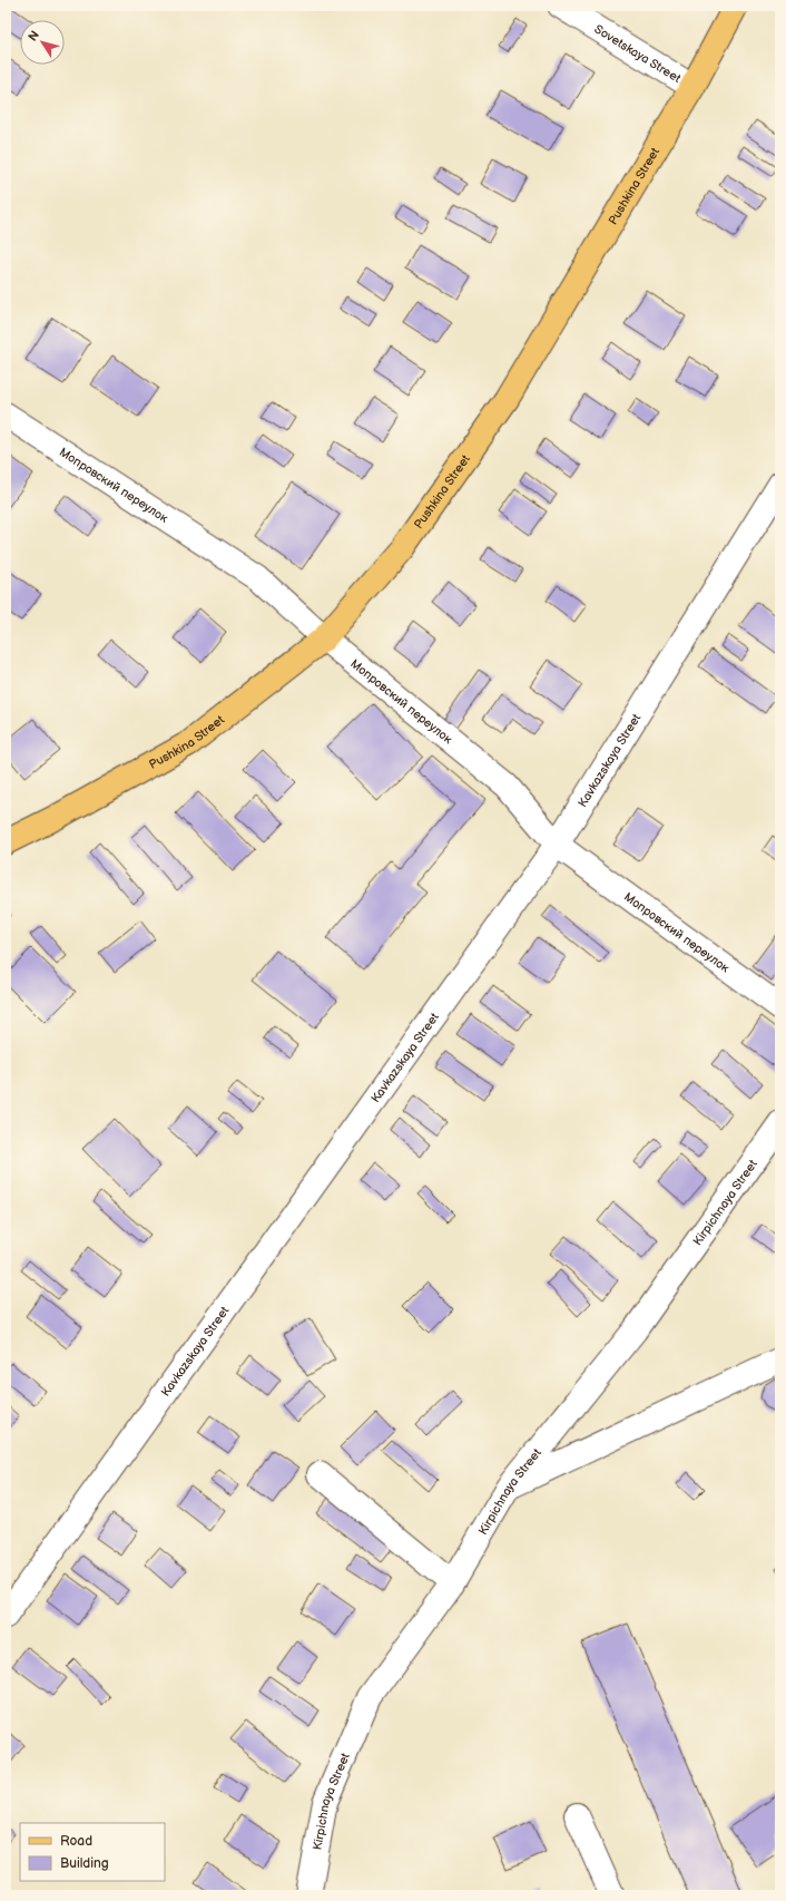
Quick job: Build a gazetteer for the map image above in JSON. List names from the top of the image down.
{
  "streets": {
    "main road": ["Pushkina Street"],
    "street": [
      "Sovetskaya Street",
      "Мопровский переулок",
      "Kavkazskaya Street",
      "Kirpichnaya Street"
    ]
  },
  "crossings": [
    ["Sovetskaya Street", "Pushkina Street"],
    ["Pushkina Street", "Мопровский переулок"],
    ["Мопровский переулок", "Kavkazskaya Street"]
  ],
  "legend": ["Road", "Building"],
  "north": "top left"
}
